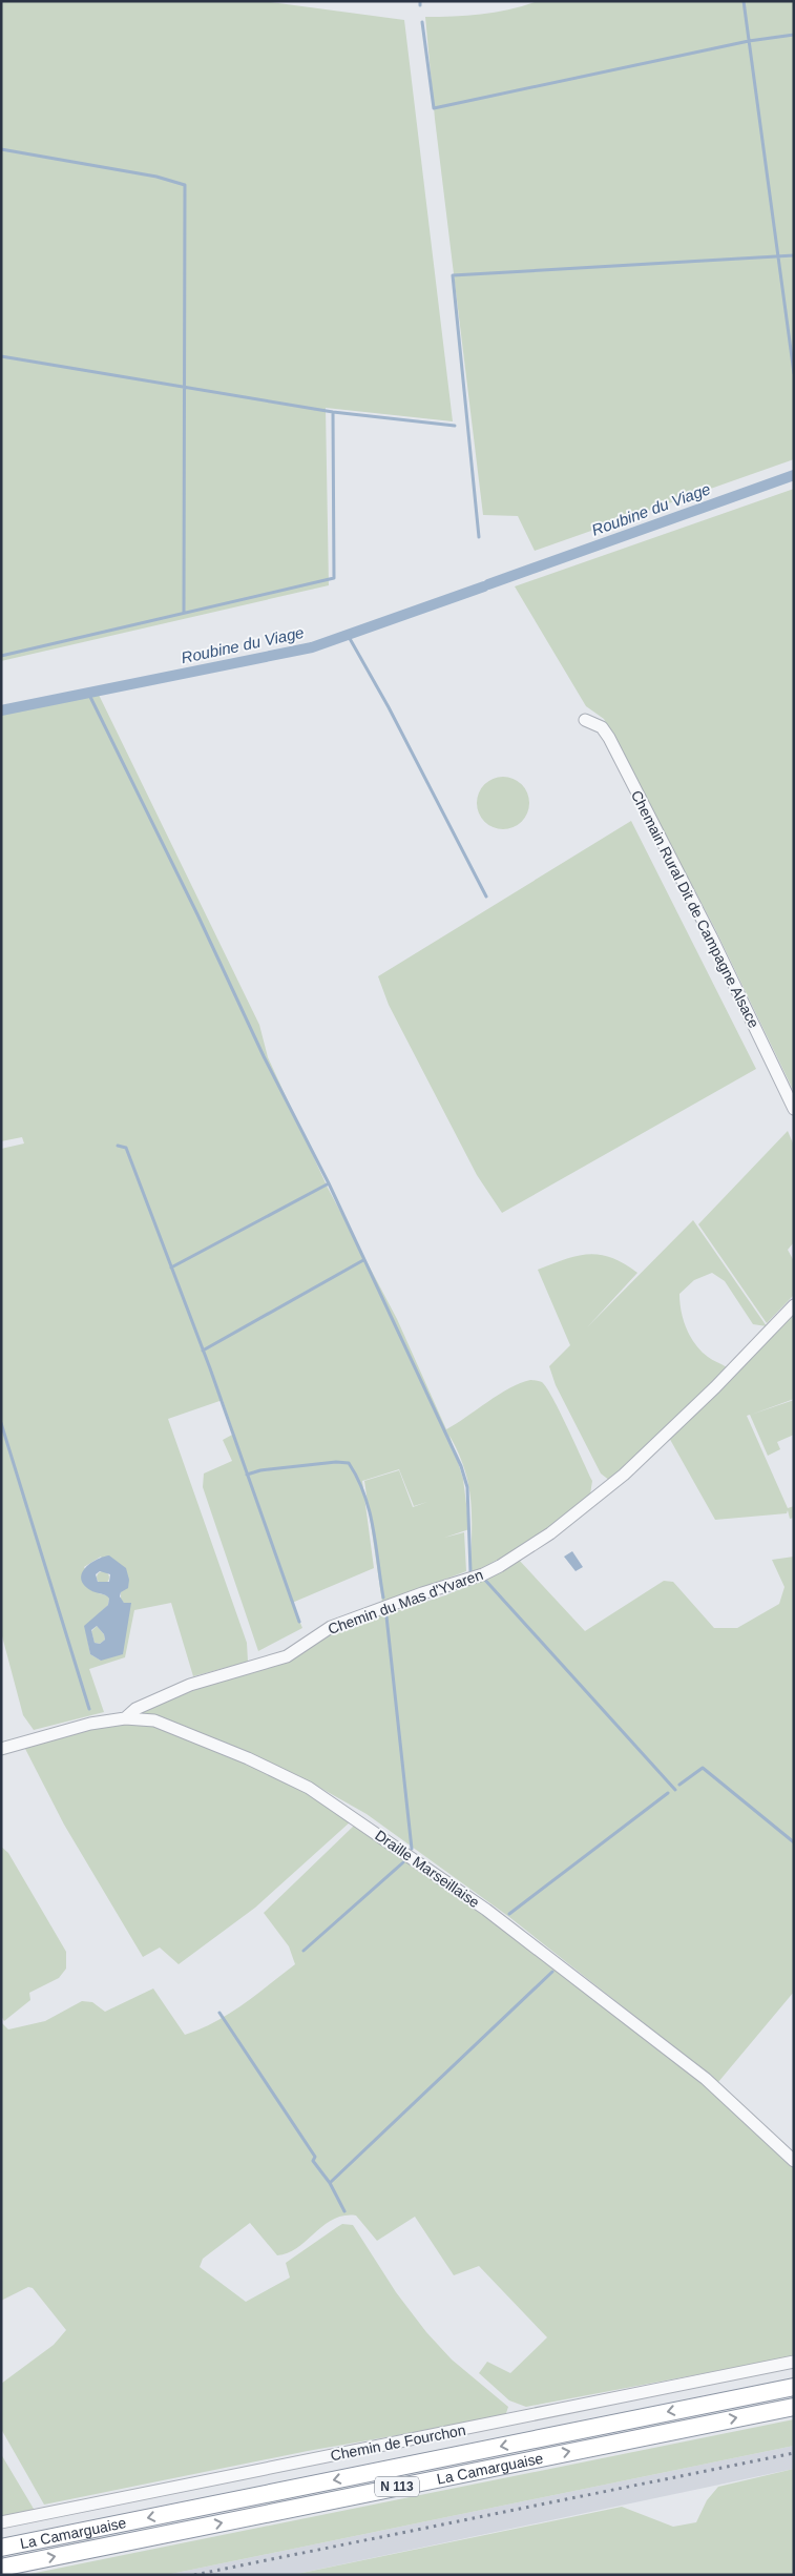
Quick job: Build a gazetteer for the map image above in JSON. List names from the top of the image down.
{
  "streets": {
    "highway": ["La Camarguaise", "N 113"],
    "street": [
      "Chemain Rural Dit de Campagne Alsace",
      "Chemin du Mas d'Yvaren",
      "Draille Marseillaise",
      "Chemin de Fourchon"
    ]
  },
  "crossings": [
    ["Chemin du Mas d'Yvaren", "Draille Marseillaise"]
  ],
  "water": ["Roubine du Viage"]
}
